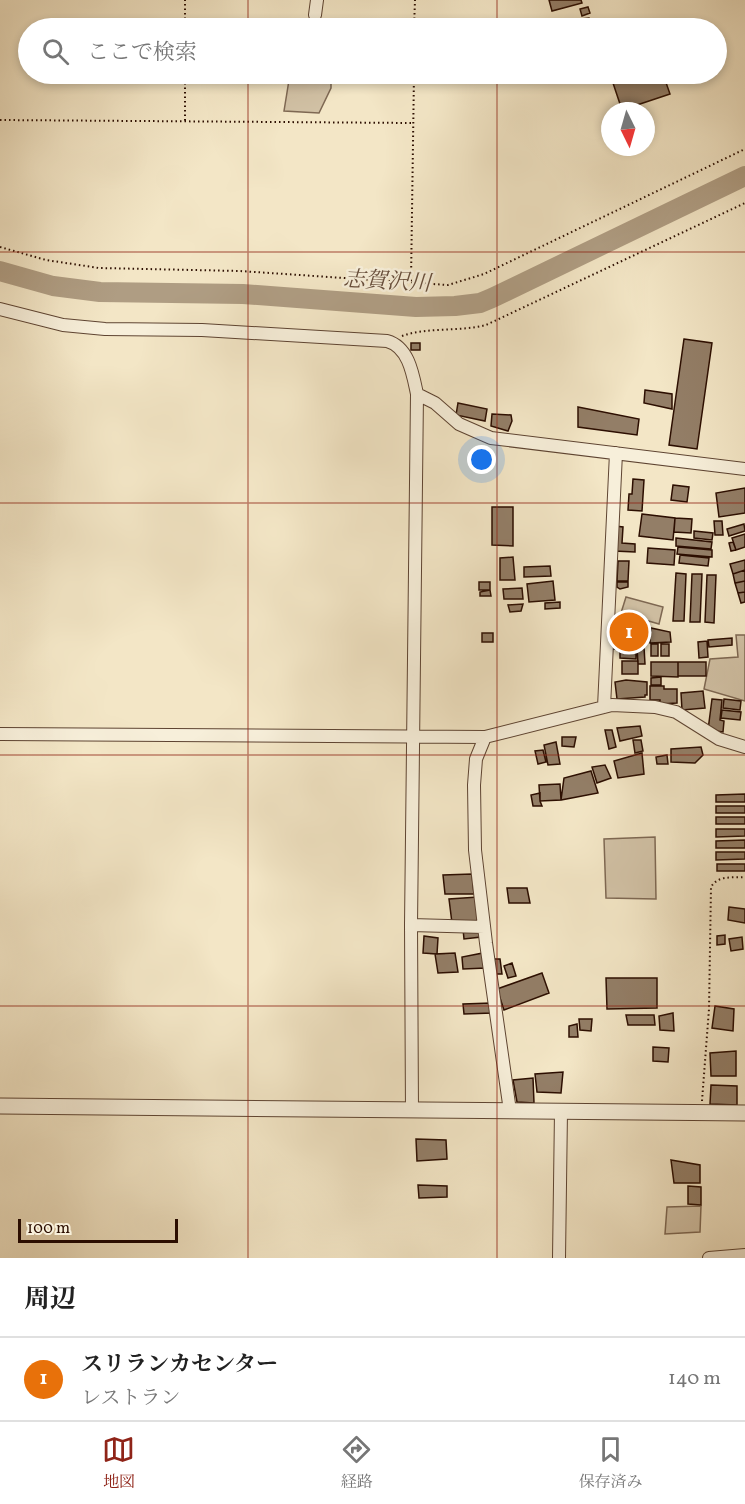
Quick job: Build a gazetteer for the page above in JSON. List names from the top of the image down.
{
  "water": ["志賀沢川"],
  "scale_bar": "100 m",
  "north": "bottom",
  "page": {
    "search": "ここで検索",
    "pins": "1",
    "scale": "100 m",
    "heading": "周辺",
    "list": [
      {
        "mark": "1",
        "name": "スリランカセンター",
        "note": "レストラン",
        "value": "140 m"
      }
    ],
    "nav": ["地図", "経路", "保存済み"]
  }
}
